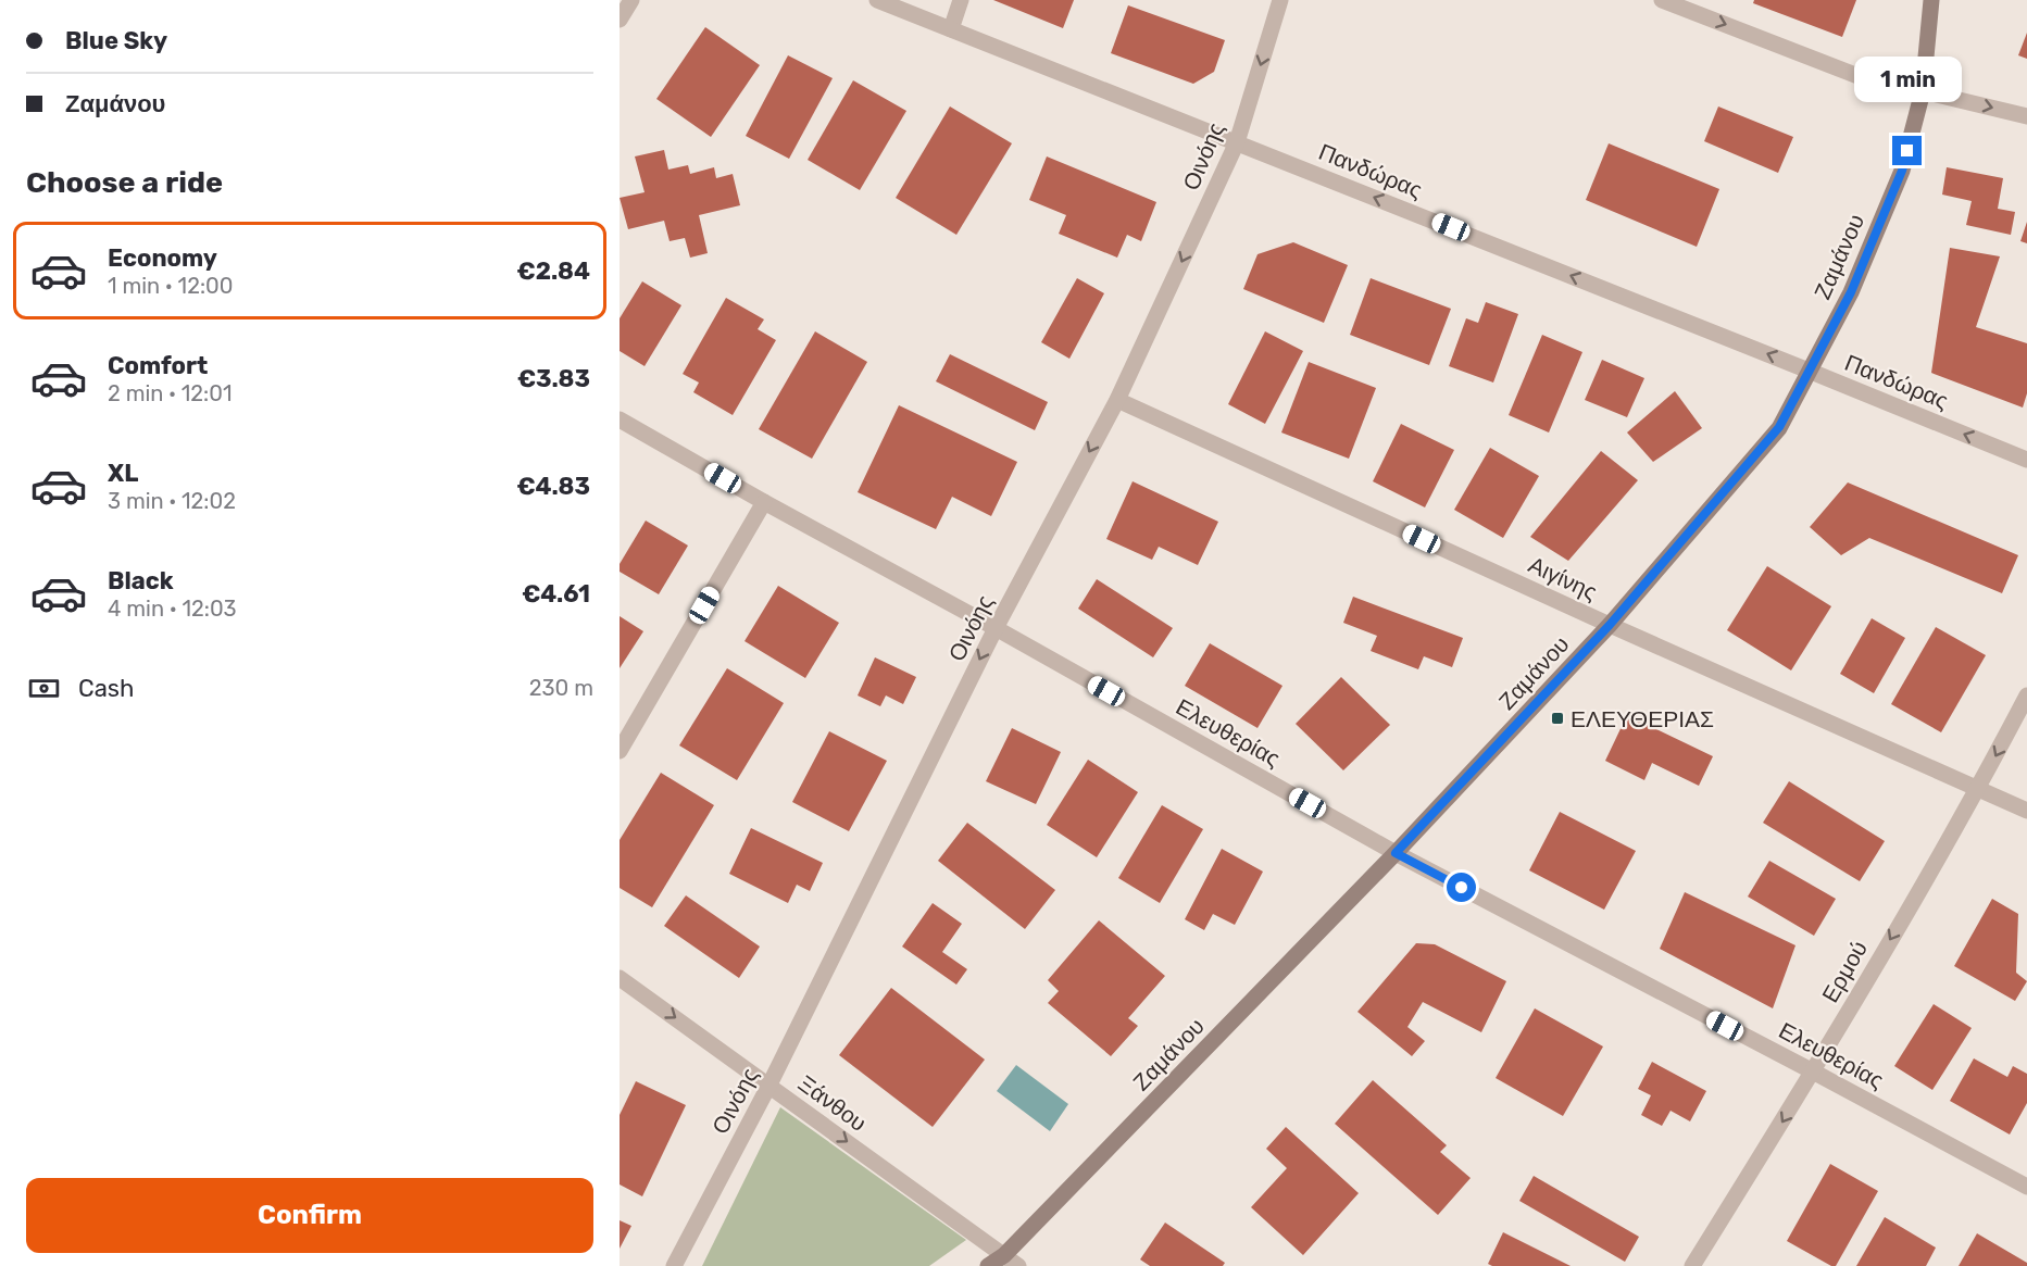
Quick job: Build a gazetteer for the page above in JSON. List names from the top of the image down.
{
  "streets": {
    "street": [
      "Οινόης",
      "Πανδώρας",
      "Ζαμάνου",
      "Αιγίνης",
      "Ελευθερίας",
      "Ερμού",
      "Ξάνθου"
    ]
  },
  "crossings": [
    ["Οινόης", "Πανδώρας"],
    ["Οινόης", "Αιγίνης"],
    ["Οινόης", "Ελευθερίας"],
    ["Οινόης", "Ξάνθου"],
    ["Πανδώρας", "Ζαμάνου"],
    ["Ζαμάνου", "Αιγίνης"],
    ["Ζαμάνου", "Ελευθερίας"],
    ["Ζαμάνου", "Ξάνθου"],
    ["Αιγίνης", "Ερμού"],
    ["Ελευθερίας", "Ερμού"]
  ],
  "one_way": [
    "Οινόης",
    "Πανδώρας",
    "Ερμού",
    "Ξάνθου"
  ],
  "places": {
    "transit": ["ΕΛΕΥΘΕΡΙΑΣ"]
  },
  "page": {
    "banner": ["Blue Sky", "Ζαμάνου"],
    "bubble": "1 min",
    "heading": "Choose a ride",
    "list": [
      {
        "name": "Economy",
        "note": "1 min · 12:00",
        "value": "€2.84"
      },
      {
        "name": "Comfort",
        "note": "2 min · 12:01",
        "value": "€3.83"
      },
      {
        "name": "XL",
        "note": "3 min · 12:02",
        "value": "€4.83"
      },
      {
        "name": "Black",
        "note": "4 min · 12:03",
        "value": "€4.61"
      }
    ],
    "pay": ["Cash", "230 m"],
    "buttons": "Confirm"
  }
}
